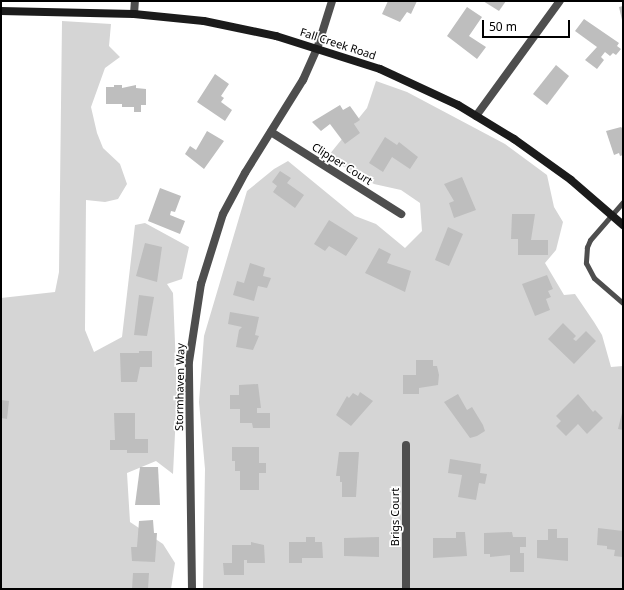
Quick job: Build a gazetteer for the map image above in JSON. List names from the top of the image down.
{
  "streets": {
    "main road": ["Fall Creek Road"],
    "street": ["Clipper Court", "Stormhaven Way", "Brigs Court"]
  },
  "crossings": [
    ["Fall Creek Road", "Stormhaven Way"],
    ["Clipper Court", "Stormhaven Way"]
  ],
  "scale_bar": "50 m"
}
